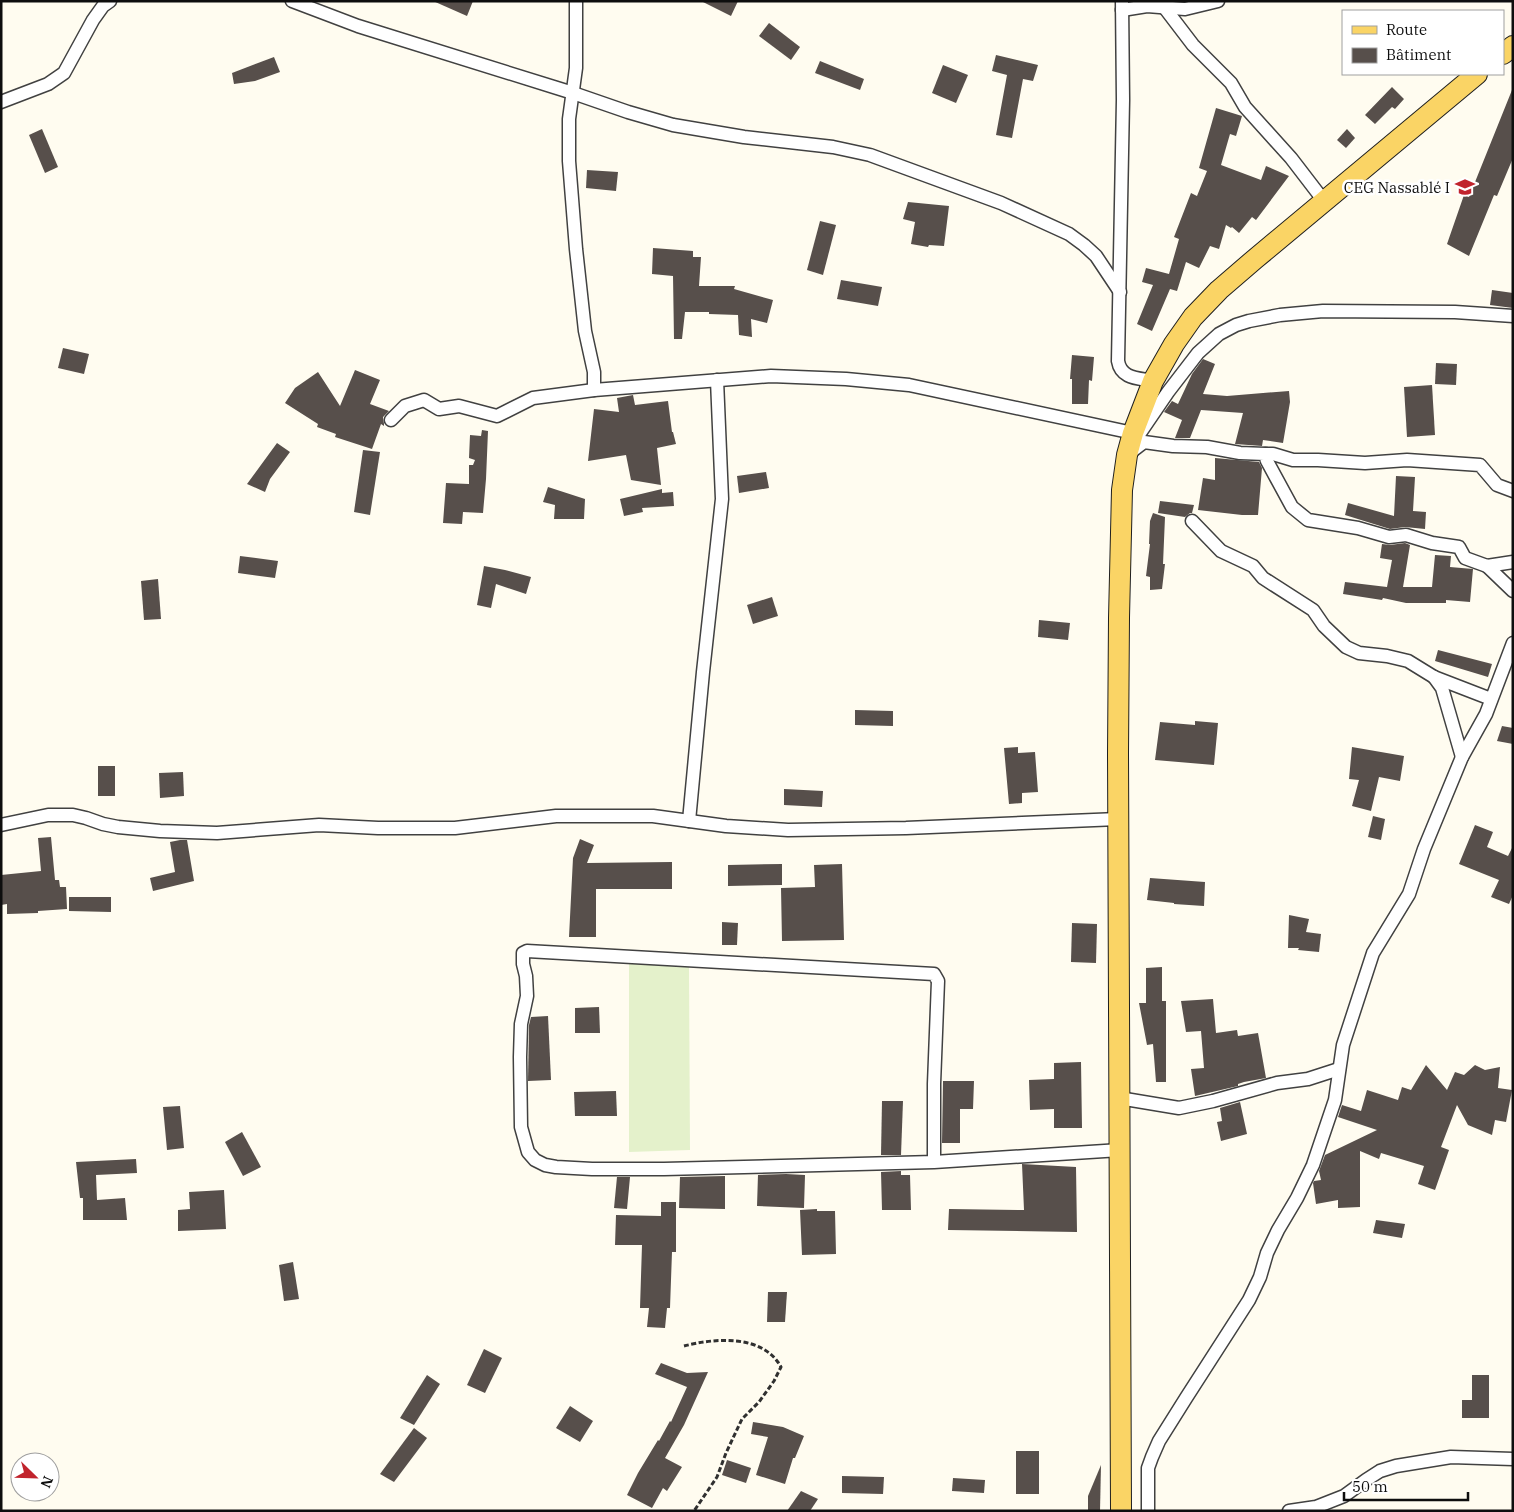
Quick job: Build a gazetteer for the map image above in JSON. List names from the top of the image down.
{
  "places": {
    "school or university": ["CEG Nassablé I"]
  },
  "legend": ["Route", "Bâtiment"],
  "scale_bar": "50 m",
  "north": "bottom right"
}
